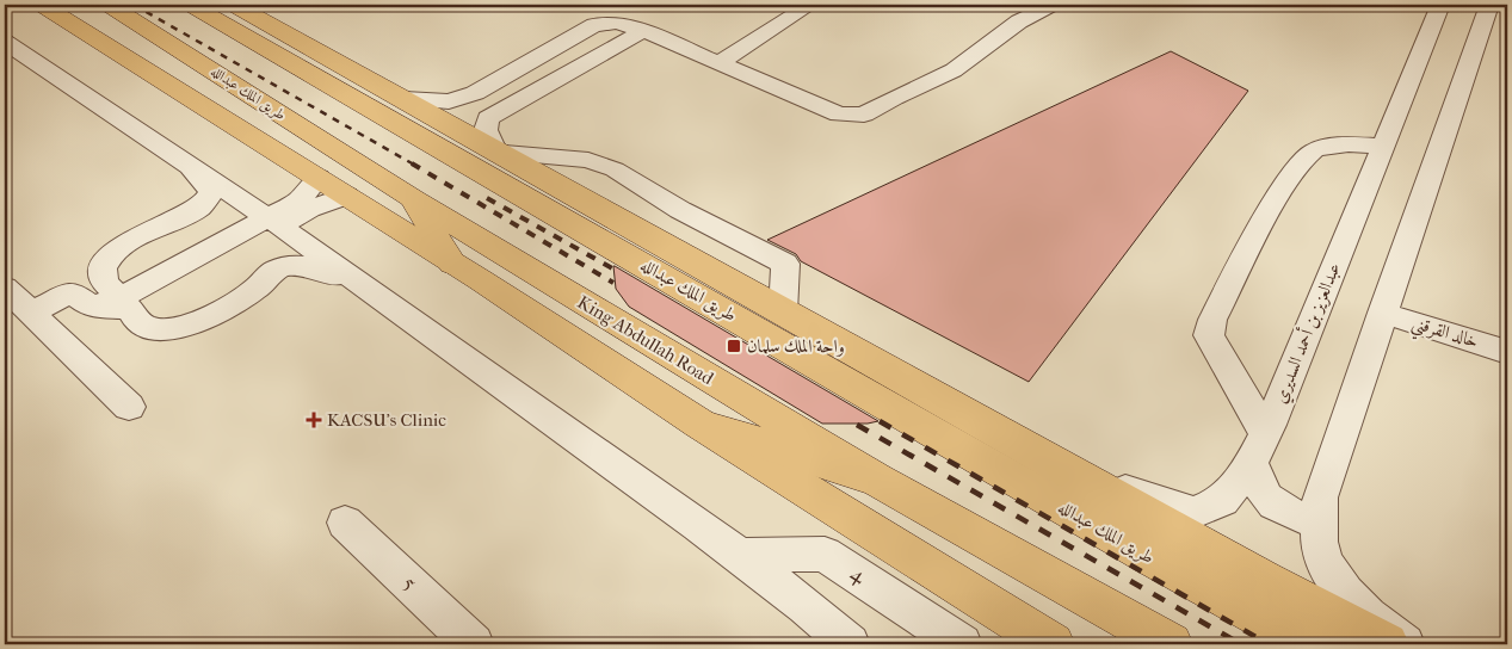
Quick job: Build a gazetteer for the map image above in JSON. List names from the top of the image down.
{
  "streets": {
    "main road": ["طريق الملك عبدالله", "King Abdullah Road"],
    "street": [
      "خالد القرقني",
      "عبدالعزيز بن أحمد السديري",
      "4",
      "5"
    ]
  },
  "crossings": [
    ["طريق الملك عبدالله", "King Abdullah Road"]
  ],
  "places": {
    "transit": ["واحة الملك سلمان"],
    "health": ["KACSU's Clinic"]
  }
}
